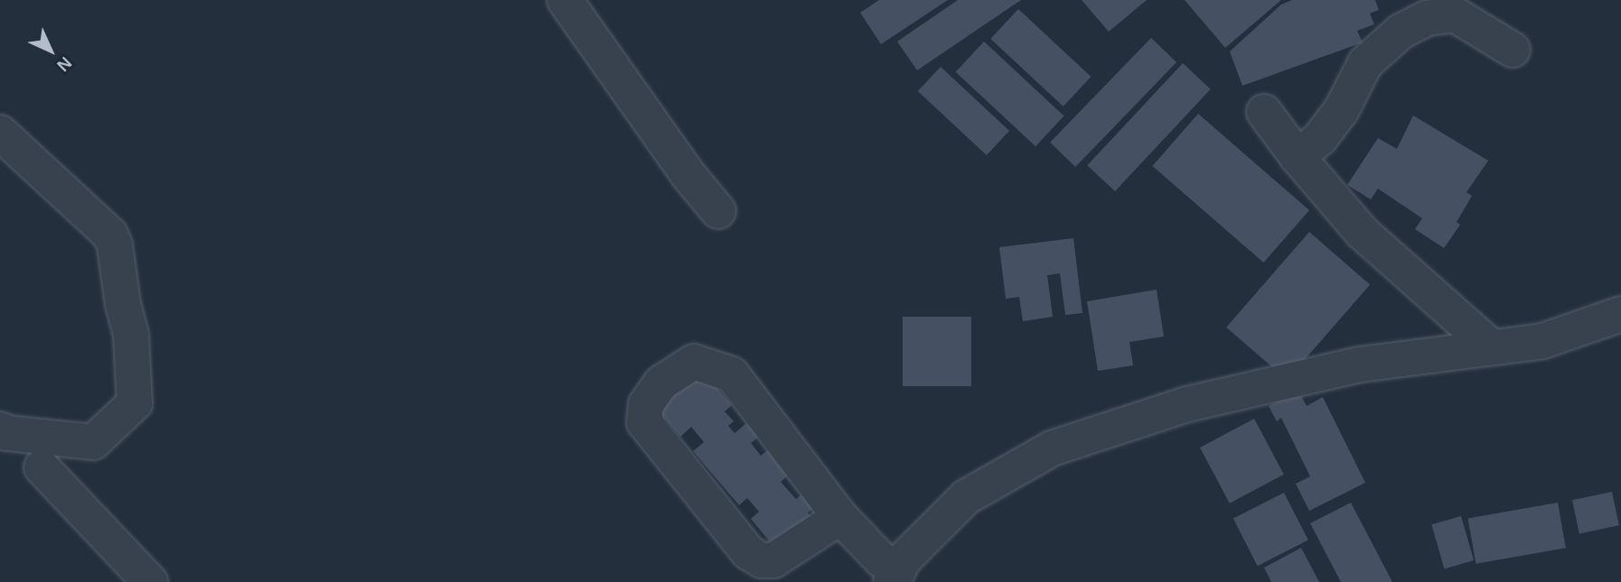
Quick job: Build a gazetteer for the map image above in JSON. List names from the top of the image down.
{
  "north": "bottom right"
}
